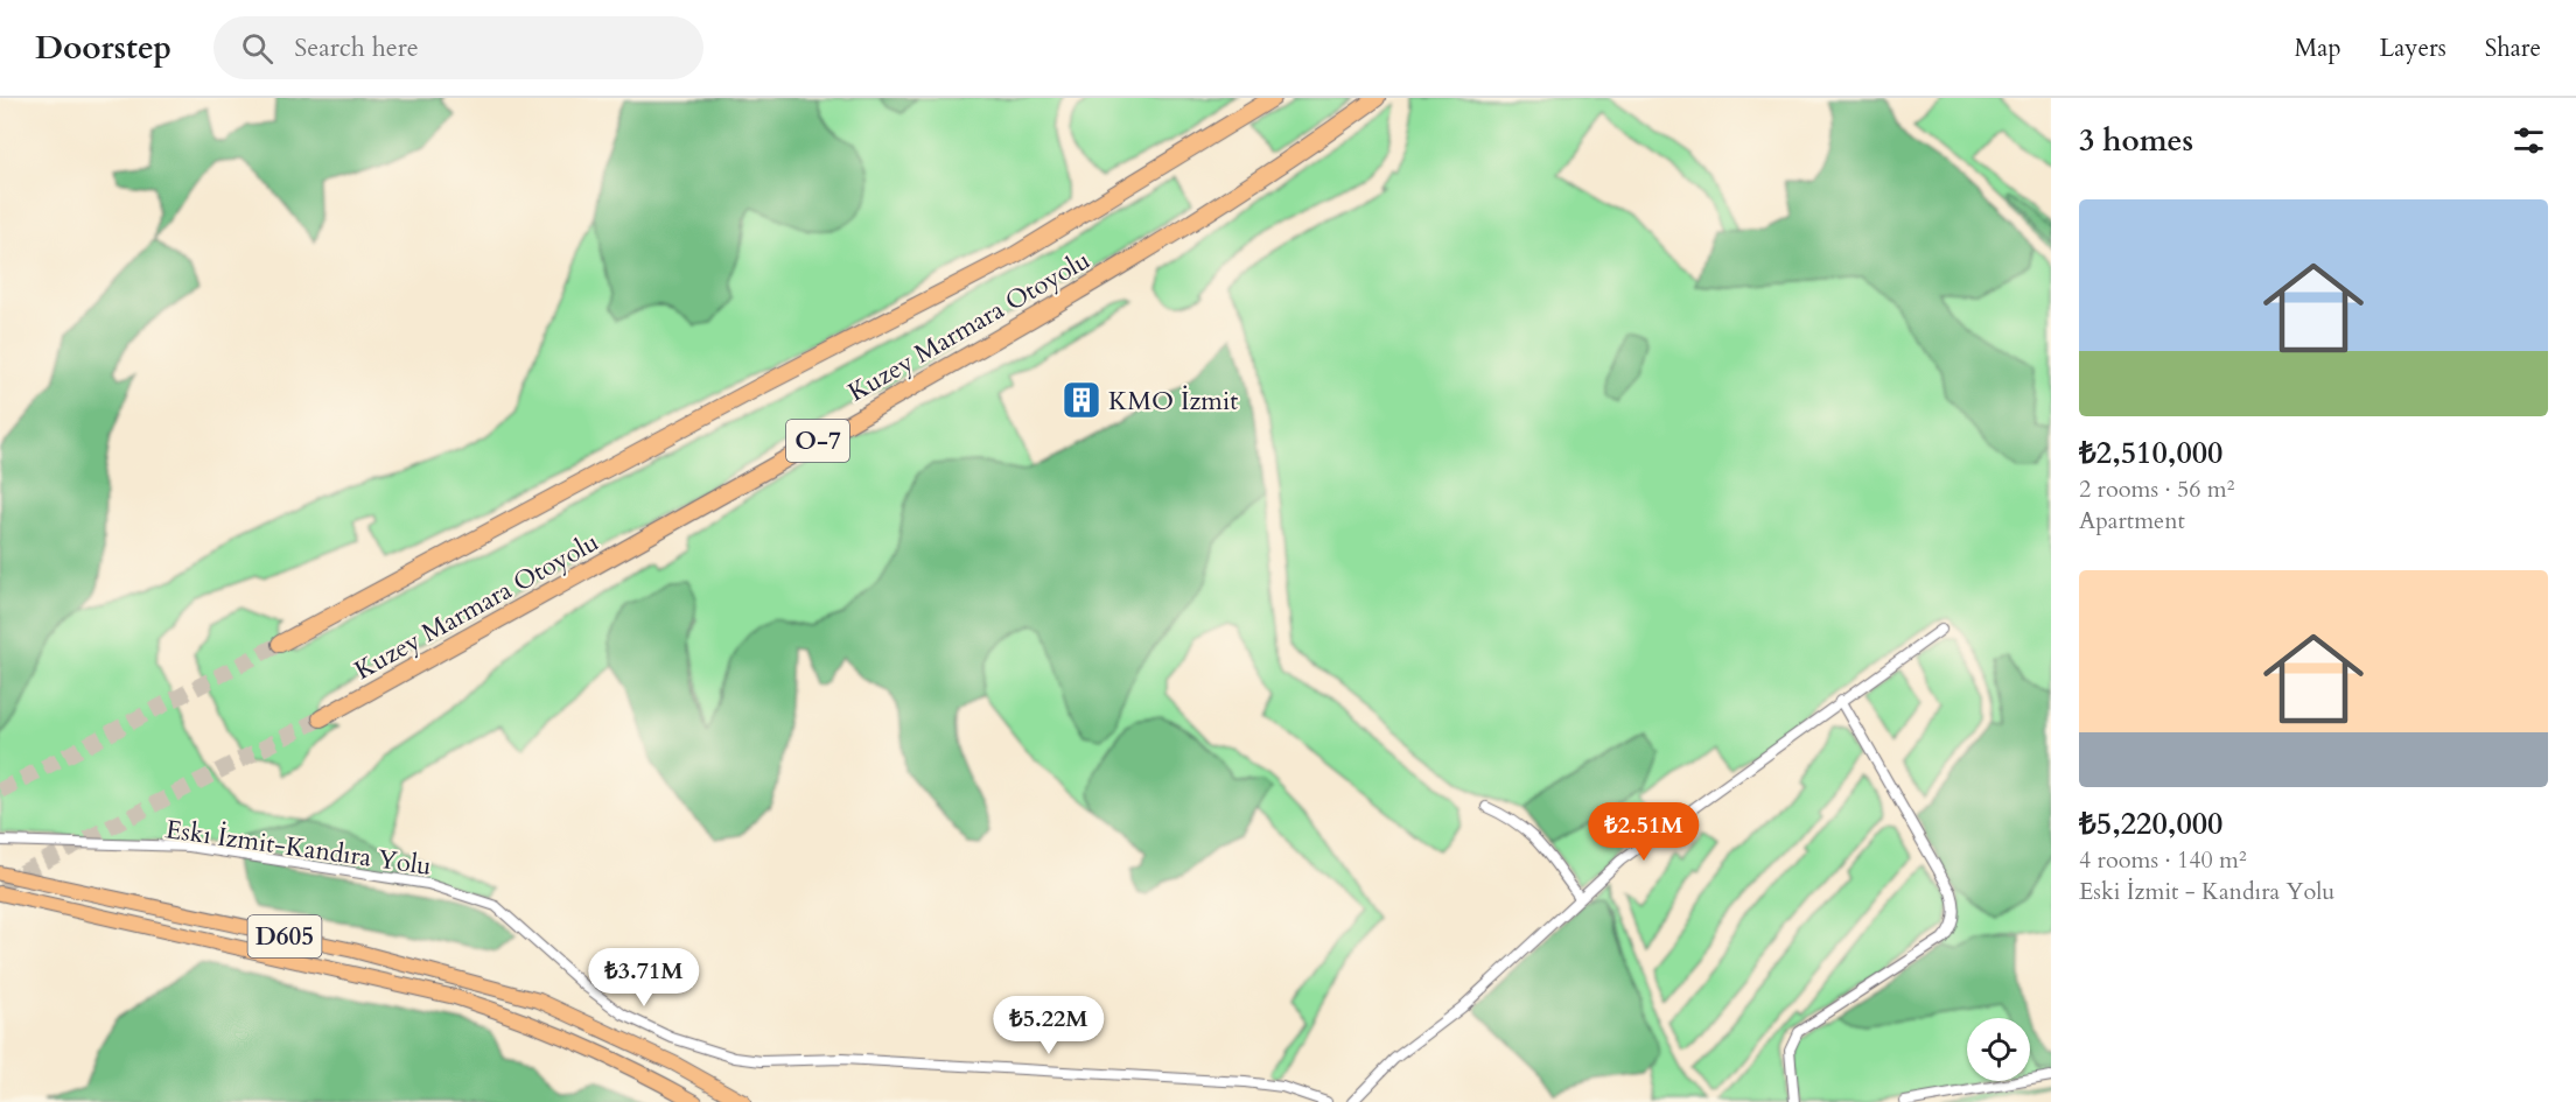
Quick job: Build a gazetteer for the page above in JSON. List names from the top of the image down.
{
  "streets": {
    "highway": ["Kuzey Marmara Otoyolu", "O-7", "D605"],
    "street": ["Eskı İzmit-Kandıra Yolu"]
  },
  "places": {
    "building": ["KMO İzmit"]
  },
  "page": {
    "header": "Doorstep",
    "search": "Search here",
    "nav": ["Map", "Layers", "Share"],
    "heading": "3 homes",
    "list": [
      {
        "name": "₺2,510,000",
        "note": "2 rooms · 56 m² · Apartment"
      },
      {
        "name": "₺5,220,000",
        "note": "4 rooms · 140 m² · Eski İzmit - Kandıra Yolu"
      }
    ],
    "price": ["₺2.51M", "₺3.71M", "₺5.22M"]
  }
}
